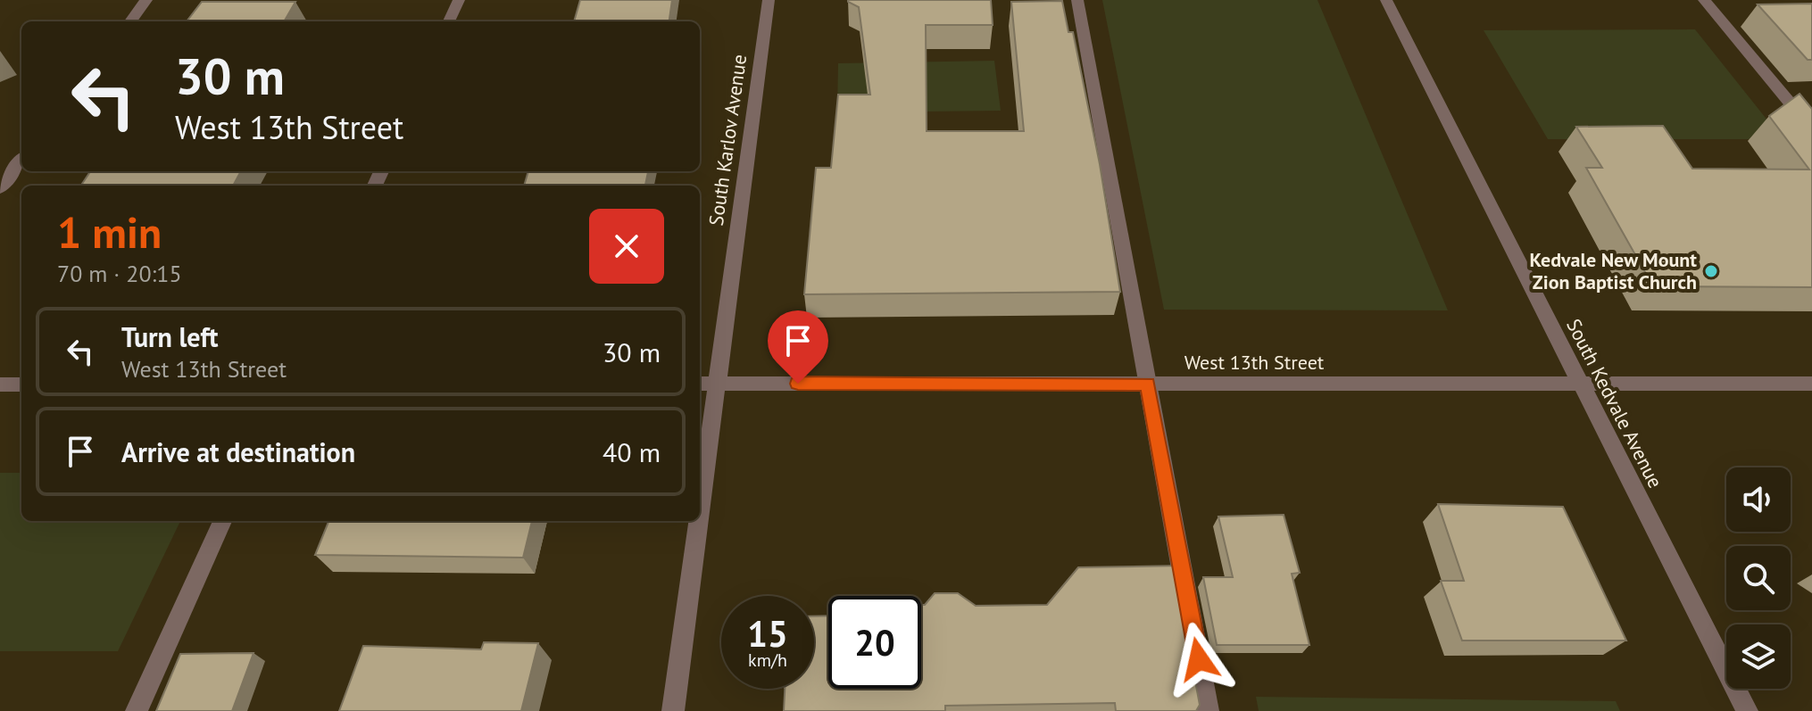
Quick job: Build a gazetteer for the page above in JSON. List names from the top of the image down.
{
  "streets": {
    "street": ["South Karlov Avenue", "West 13th Street", "South Kedvale Avenue"]
  },
  "crossings": [
    ["South Karlov Avenue", "West 13th Street"],
    ["West 13th Street", "South Kedvale Avenue"]
  ],
  "places": ["Kedvale New Mount Zion Baptist Church"],
  "page": {
    "turn": ["30 m", "West 13th Street"],
    "heading": ["1 min", "70 m · 20:15"],
    "list": [
      {
        "name": "Turn left",
        "note": "West 13th Street",
        "value": "30 m"
      },
      {
        "name": "Arrive at destination",
        "value": "40 m"
      }
    ],
    "speed": "15 km/h",
    "limit": "20"
  }
}
